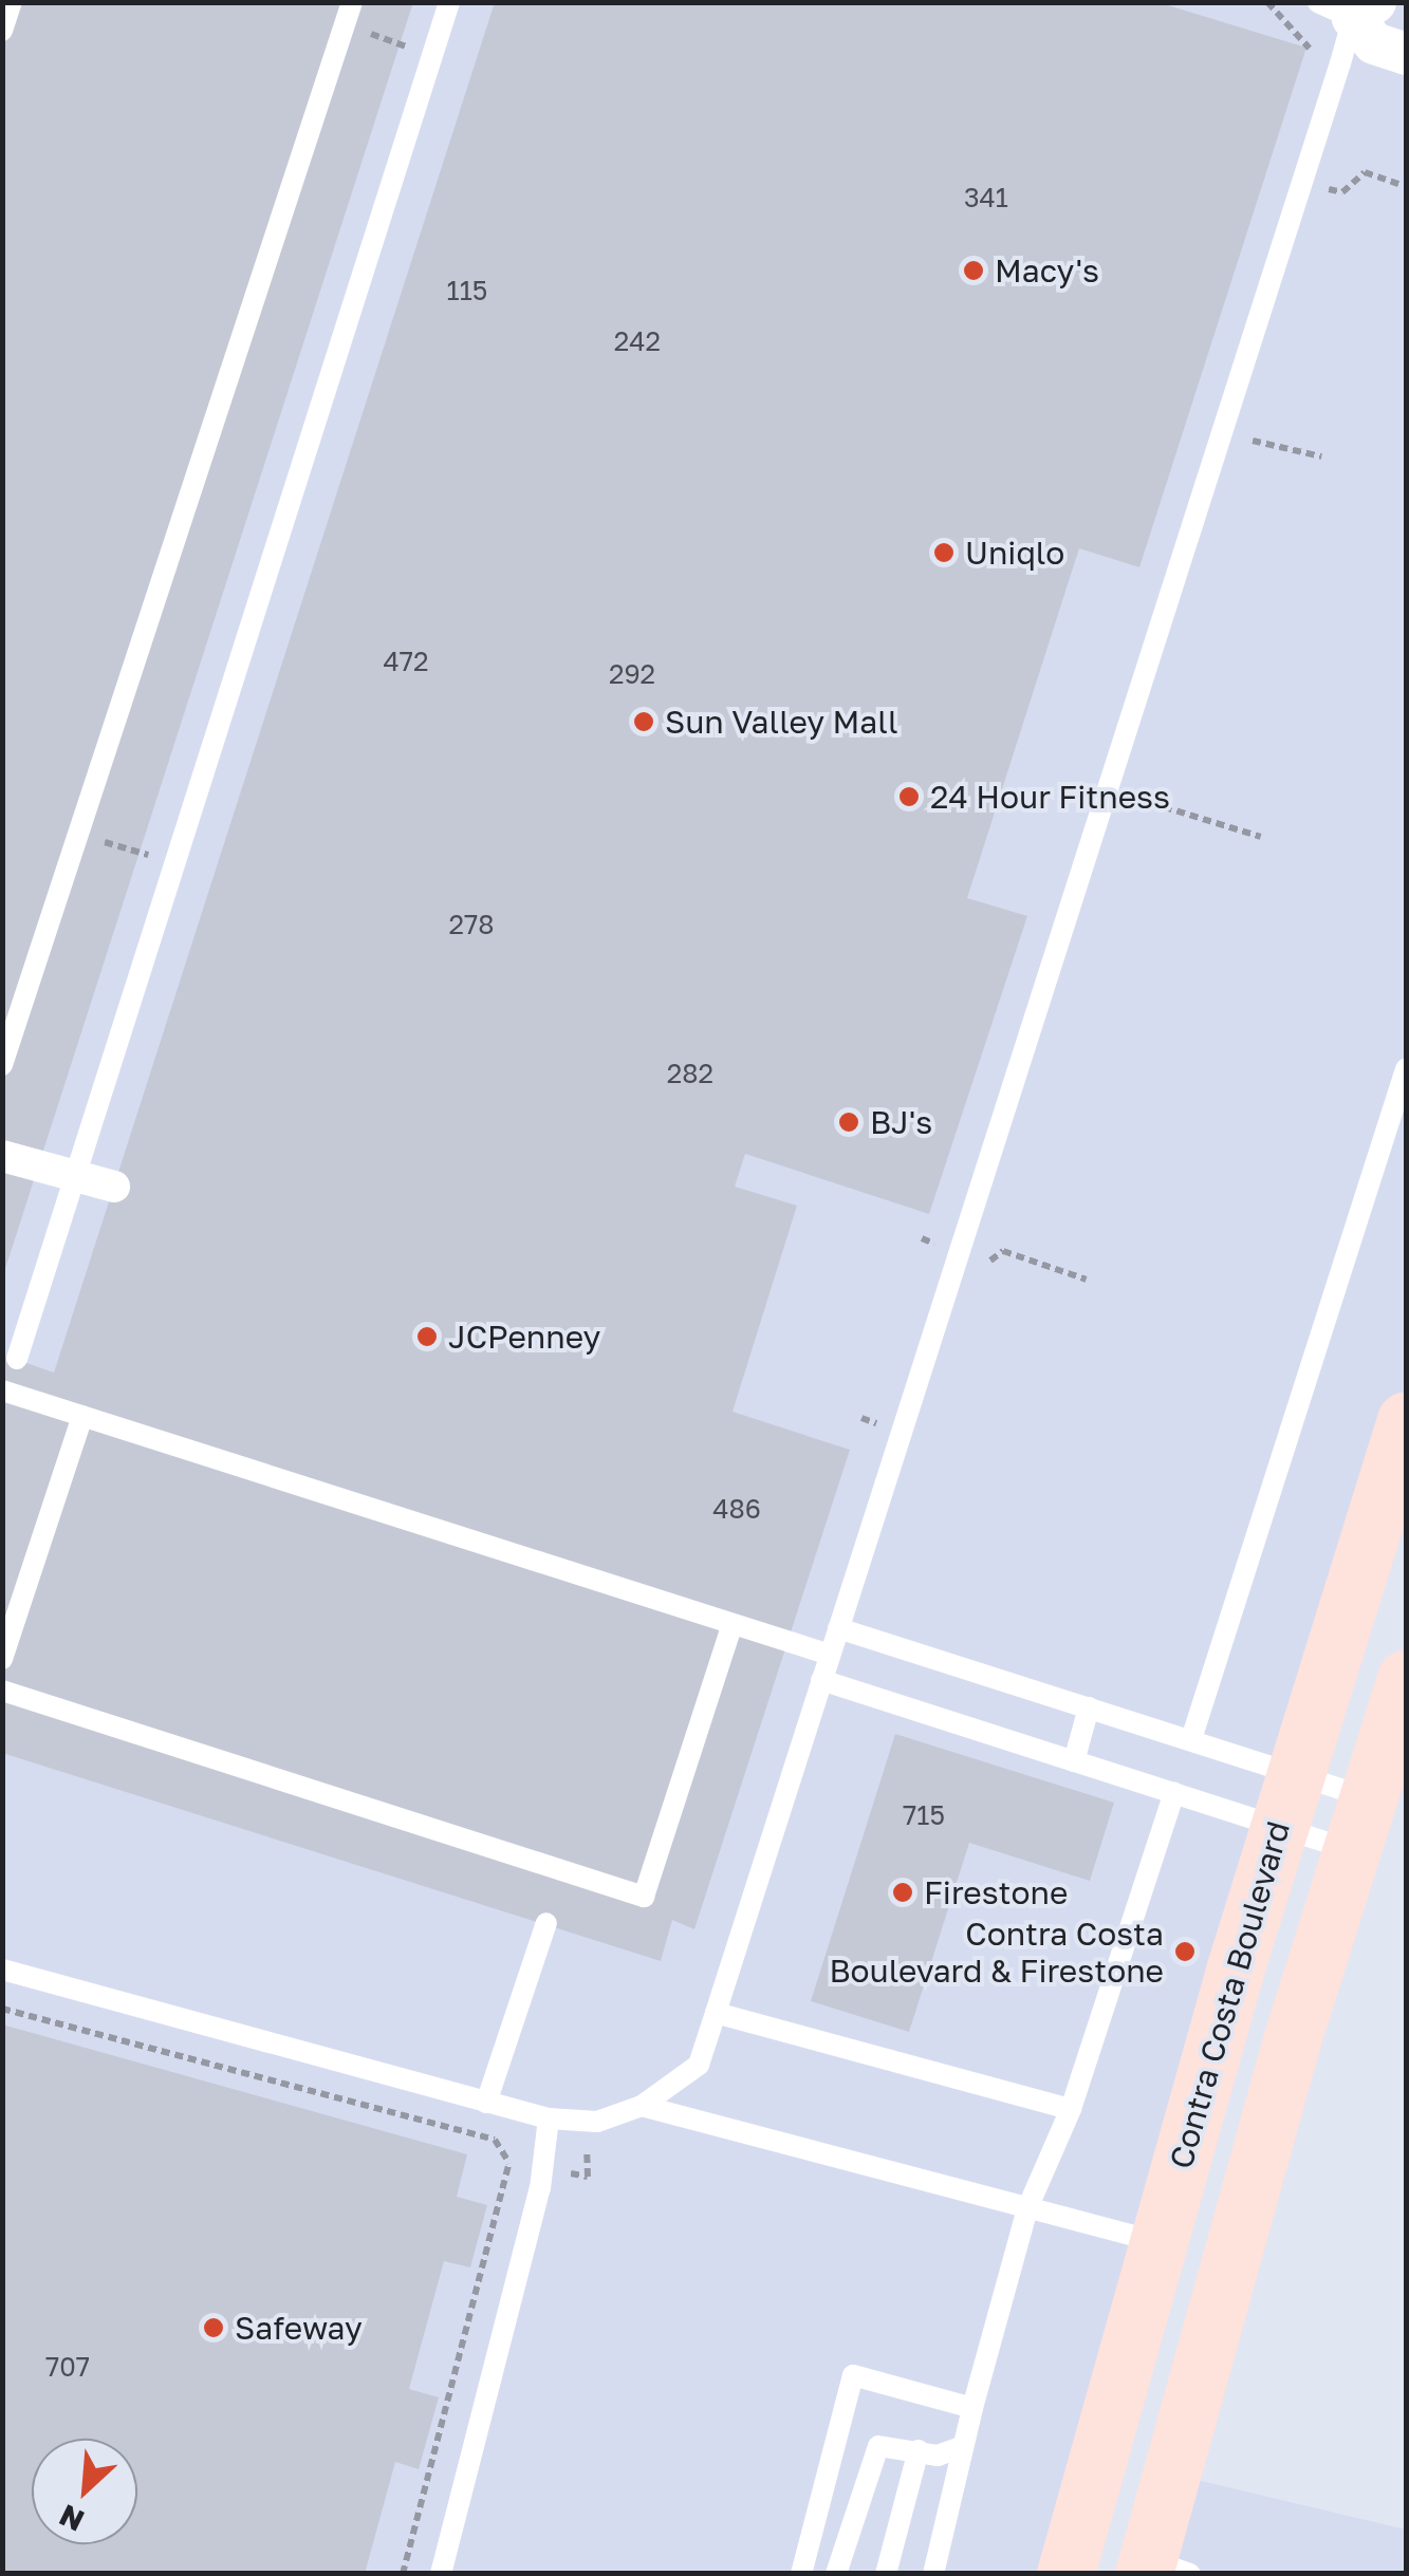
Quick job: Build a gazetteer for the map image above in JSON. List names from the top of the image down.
{
  "streets": {
    "main road": ["Contra Costa Boulevard"]
  },
  "places": [
    "Macy's",
    "Uniqlo",
    "Sun Valley Mall",
    "24 Hour Fitness",
    "BJ's",
    "JCPenney",
    "Firestone",
    "Contra Costa Boulevard & Firestone",
    "Safeway"
  ],
  "house_numbers": [
    "341",
    "115",
    "242",
    "472",
    "292",
    "278",
    "282",
    "486",
    "715",
    "707"
  ],
  "north": "bottom left"
}
